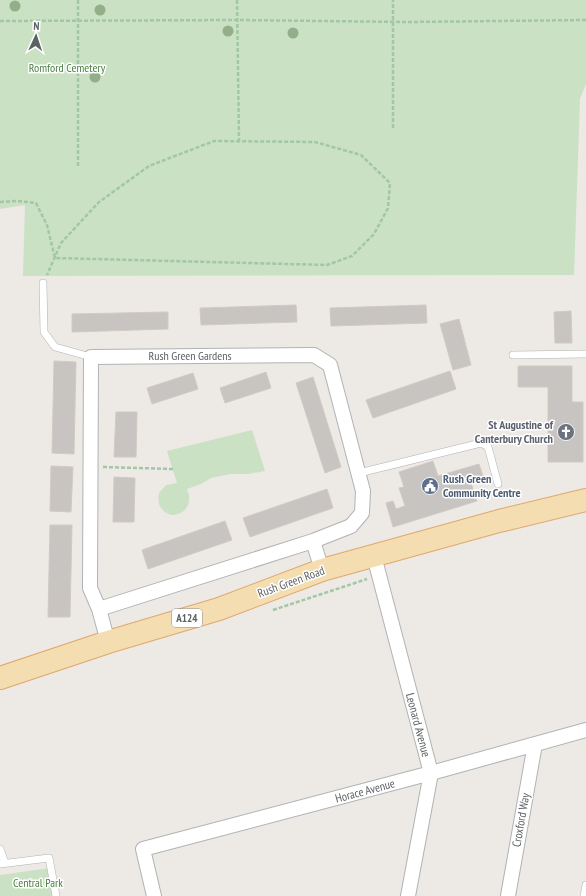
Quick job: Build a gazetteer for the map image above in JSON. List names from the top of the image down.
{
  "streets": {
    "main road": ["Rush Green Road", "A124"],
    "street": [
      "Rush Green Gardens",
      "Leonard Avenue",
      "Horace Avenue",
      "Croxford Way"
    ]
  },
  "crossings": [
    ["Rush Green Road", "Leonard Avenue"],
    ["Leonard Avenue", "Horace Avenue"],
    ["Horace Avenue", "Croxford Way"]
  ],
  "parks": ["Romford Cemetery", "Central Park"],
  "places": {
    "church": ["St Augustine of Canterbury Church"],
    "public building": ["Rush Green Community Centre"]
  },
  "north": "top"
}
